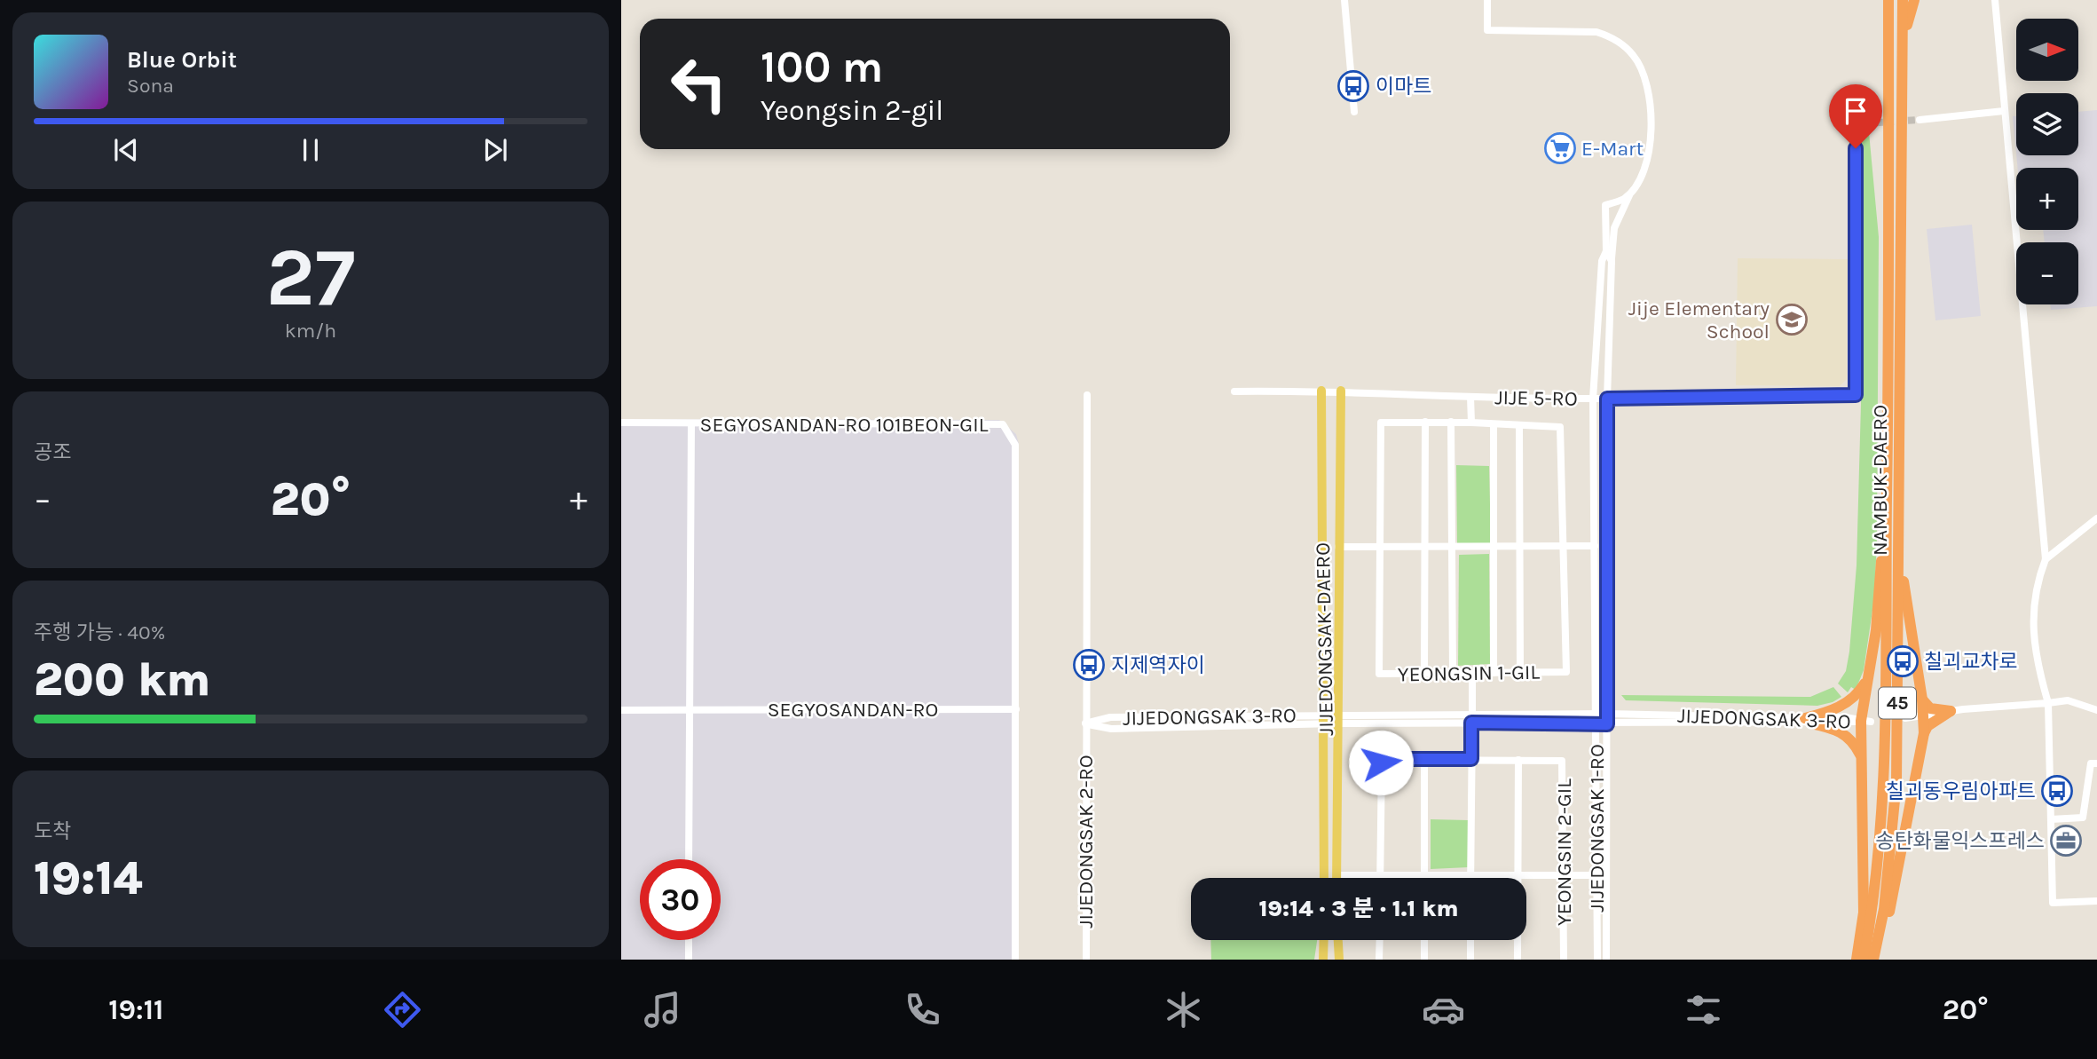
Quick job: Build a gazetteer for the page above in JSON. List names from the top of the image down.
{
  "streets": {
    "highway": ["NAMBUK-DAERO", "45"],
    "main road": ["JIJEDONGSAK-DAERO"],
    "street": [
      "JIJE 5-RO",
      "SEGYOSANDAN-RO 101BEON-GIL",
      "YEONGSIN 1-GIL",
      "SEGYOSANDAN-RO",
      "JIJEDONGSAK 3-RO",
      "JIJEDONGSAK 1-RO",
      "JIJEDONGSAK 2-RO",
      "YEONGSIN 2-GIL"
    ]
  },
  "crossings": [
    ["JIJE 5-RO", "JIJEDONGSAK-DAERO"],
    ["JIJE 5-RO", "JIJEDONGSAK 1-RO"],
    ["SEGYOSANDAN-RO 101BEON-GIL", "SEGYOSANDAN-RO"],
    ["JIJEDONGSAK-DAERO", "JIJEDONGSAK 3-RO"],
    ["JIJEDONGSAK 3-RO", "JIJEDONGSAK 1-RO"],
    ["JIJEDONGSAK 3-RO", "JIJEDONGSAK 2-RO"]
  ],
  "places": {
    "bus stop": [
      "이마트",
      "칠괴교차로",
      "지제역자이",
      "칠괴동우림아파트"
    ],
    "supermarket": ["E-Mart"],
    "school or university": ["Jije Elementary School"],
    "office": ["송탄화물익스프레스"]
  },
  "north": "right",
  "page": {
    "map_buttons": ["+", "−"],
    "turn": ["100 m", "Yeongsin 2-gil"],
    "song": ["Blue Orbit", "Sona"],
    "tile": [
      ["27", "km/h"],
      "공조",
      ["주행 가능 · 40%", "200 km"],
      ["도착", "19:14"]
    ],
    "heat": ["−", "20°", "+"],
    "limit": "30",
    "trip": "19:14 · 3 분 · 1.1 km",
    "tabs": ["19:11", "20°"]
  }
}
